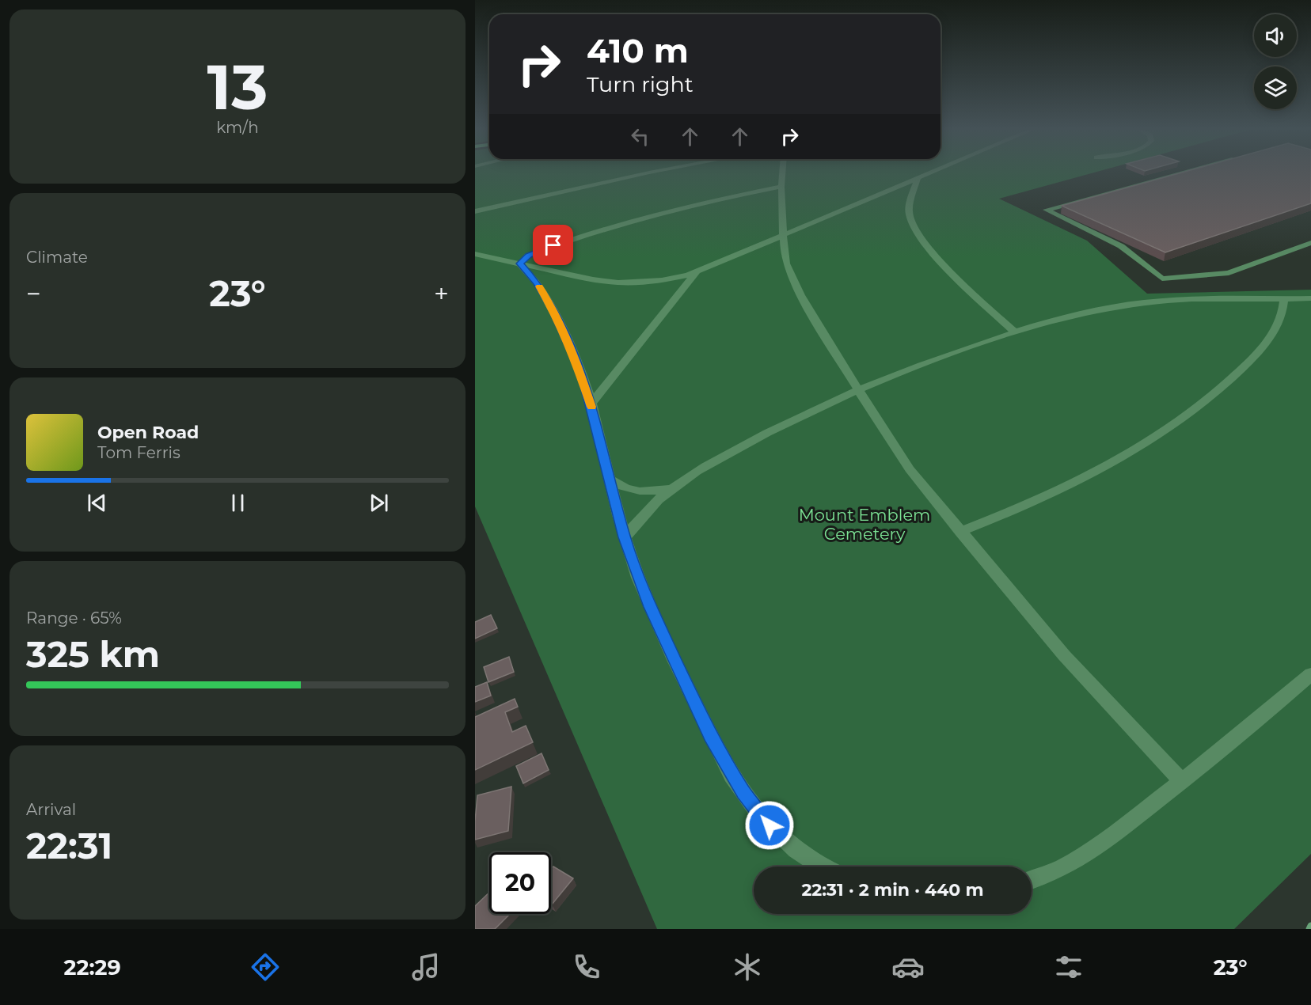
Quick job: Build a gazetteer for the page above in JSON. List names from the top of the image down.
{
  "parks": ["Mount Emblem Cemetery"],
  "page": {
    "tile": [
      ["13", "km/h"],
      "Climate",
      ["Range · 65%", "325 km"],
      ["Arrival", "22:31"]
    ],
    "turn": ["410 m", "Turn right"],
    "heat": ["−", "23°", "+"],
    "song": ["Open Road", "Tom Ferris"],
    "limit": "20",
    "trip": "22:31 · 2 min · 440 m",
    "tabs": ["22:29", "23°"]
  }
}
